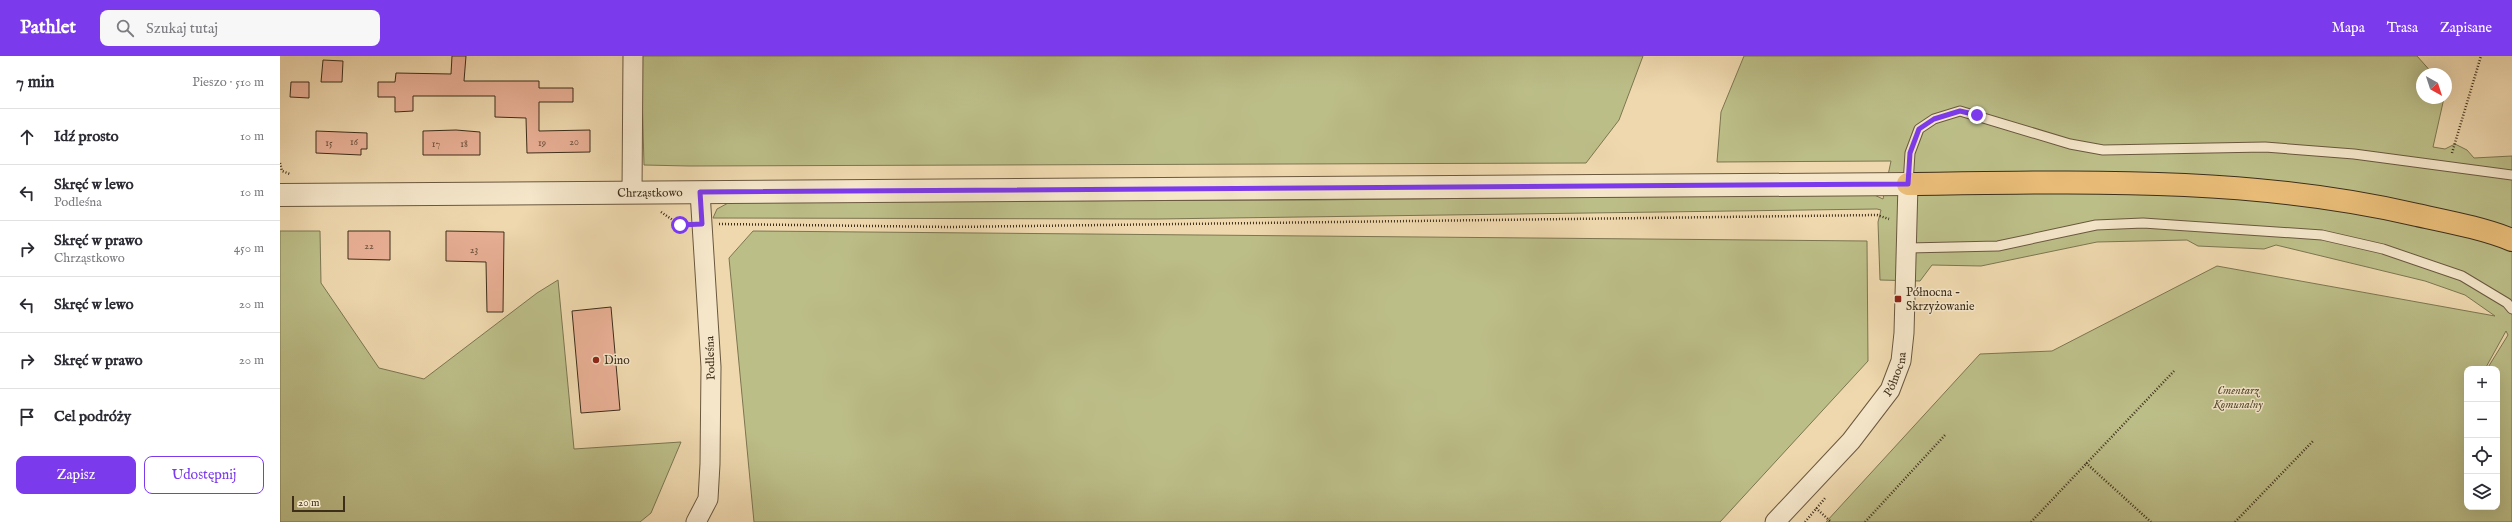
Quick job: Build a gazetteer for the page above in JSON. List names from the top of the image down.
{
  "streets": {
    "street": ["Chrząstkowo", "Podleśna", "Północna"]
  },
  "crossings": [
    ["Chrząstkowo", "Podleśna"],
    ["Chrząstkowo", "Północna"]
  ],
  "parks": ["Cmentarz Komunalny"],
  "places": {
    "transit": ["Północna - Skrzyżowanie"],
    "other": ["Dino"]
  },
  "house_numbers": [
    "16",
    "20",
    "15",
    "19",
    "17",
    "18",
    "22",
    "23"
  ],
  "scale_bar": "20 m",
  "north": "bottom right",
  "page": {
    "header": "Pathlet",
    "search": "Szukaj tutaj",
    "nav": ["Mapa", "Trasa", "Zapisane"],
    "heading": ["7 min", "Pieszo · 510 m"],
    "list": [
      ["Idź prosto", "10 m"],
      ["Skręć w lewo", "Podleśna", "10 m"],
      ["Skręć w prawo", "Chrząstkowo", "450 m"],
      ["Skręć w lewo", "20 m"],
      ["Skręć w prawo", "20 m"],
      "Cel podróży"
    ],
    "map_buttons": ["+", "−"],
    "buttons": ["Zapisz", "Udostępnij"],
    "scale": "20 m"
  }
}
